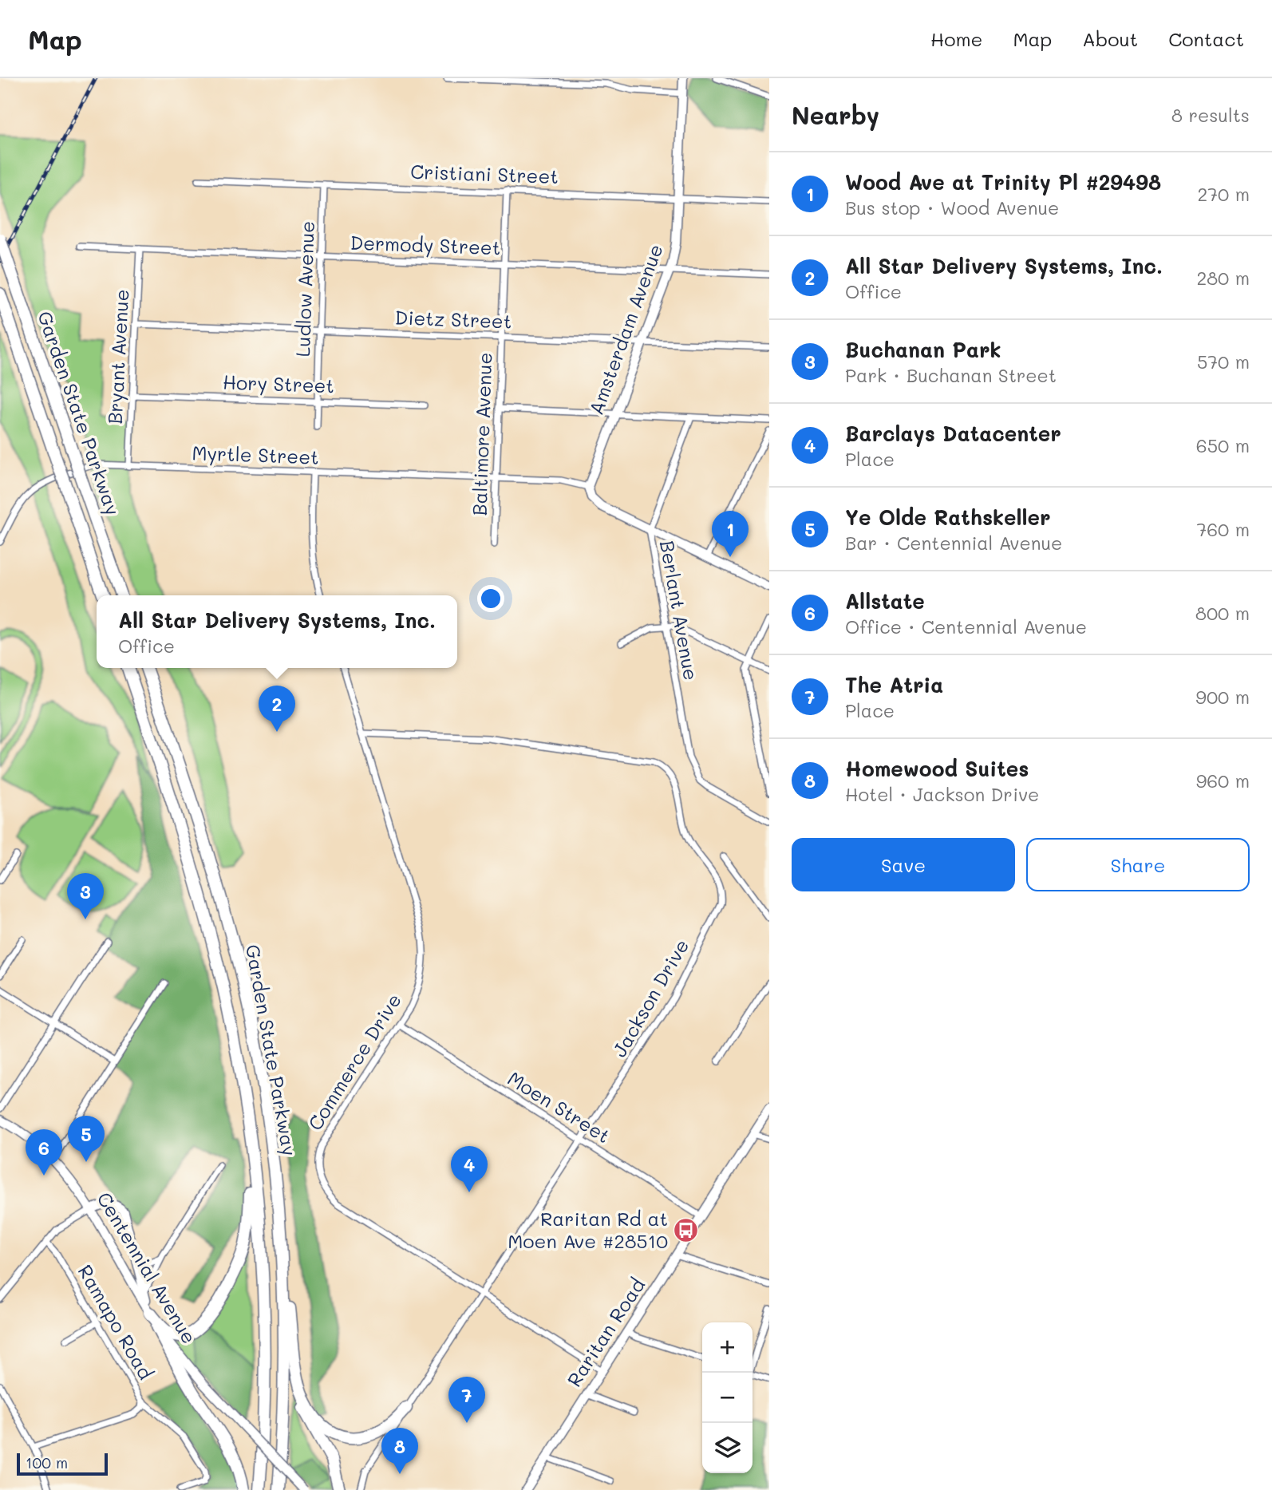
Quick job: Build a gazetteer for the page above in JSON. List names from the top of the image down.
{
  "streets": {
    "highway": ["Garden State Parkway"],
    "main road": ["Amsterdam Avenue", "Centennial Avenue", "Raritan Road"],
    "street": [
      "Cristiani Street",
      "Dermody Street",
      "Ludlow Avenue",
      "Dietz Street",
      "Bryant Avenue",
      "Hory Street",
      "Baltimore Avenue",
      "Myrtle Street",
      "Berlant Avenue",
      "Jackson Drive",
      "Commerce Drive",
      "Moen Street",
      "Ramapo Road"
    ]
  },
  "crossings": [
    ["Cristiani Street", "Ludlow Avenue"],
    ["Cristiani Street", "Amsterdam Avenue"],
    ["Cristiani Street", "Baltimore Avenue"],
    ["Dermody Street", "Ludlow Avenue"],
    ["Dermody Street", "Amsterdam Avenue"],
    ["Dermody Street", "Bryant Avenue"],
    ["Dermody Street", "Baltimore Avenue"],
    ["Ludlow Avenue", "Dietz Street"],
    ["Ludlow Avenue", "Hory Street"],
    ["Dietz Street", "Amsterdam Avenue"],
    ["Dietz Street", "Bryant Avenue"],
    ["Dietz Street", "Baltimore Avenue"],
    ["Amsterdam Avenue", "Myrtle Street"],
    ["Bryant Avenue", "Hory Street"],
    ["Bryant Avenue", "Myrtle Street"],
    ["Baltimore Avenue", "Myrtle Street"],
    ["Jackson Drive", "Commerce Drive"],
    ["Jackson Drive", "Moen Street"],
    ["Commerce Drive", "Moen Street"],
    ["Commerce Drive", "Raritan Road"],
    ["Moen Street", "Raritan Road"]
  ],
  "places": {
    "bus stop": ["Raritan Rd at Moen Ave #28510"]
  },
  "scale_bar": "100 m",
  "page": {
    "header": "Map",
    "nav": [
      "Home",
      "Map",
      "About",
      "Contact"
    ],
    "heading": ["Nearby", "8 results"],
    "list": [
      {
        "mark": "1",
        "name": "Wood Ave at Trinity Pl #29498",
        "note": "Bus stop · Wood Avenue",
        "value": "270 m"
      },
      {
        "mark": "2",
        "name": "All Star Delivery Systems, Inc.",
        "note": "Office",
        "value": "280 m"
      },
      {
        "mark": "3",
        "name": "Buchanan Park",
        "note": "Park · Buchanan Street",
        "value": "570 m"
      },
      {
        "mark": "4",
        "name": "Barclays Datacenter",
        "note": "Place",
        "value": "650 m"
      },
      {
        "mark": "5",
        "name": "Ye Olde Rathskeller",
        "note": "Bar · Centennial Avenue",
        "value": "760 m"
      },
      {
        "mark": "6",
        "name": "Allstate",
        "note": "Office · Centennial Avenue",
        "value": "800 m"
      },
      {
        "mark": "7",
        "name": "The Atria",
        "note": "Place",
        "value": "900 m"
      },
      {
        "mark": "8",
        "name": "Homewood Suites",
        "note": "Hotel · Jackson Drive",
        "value": "960 m"
      }
    ],
    "pins": [
      "1",
      "2",
      "3",
      "5",
      "6",
      "4",
      "7",
      "8"
    ],
    "popup": ["All Star Delivery Systems, Inc.", "Office"],
    "buttons": ["Save", "Share"],
    "map_buttons": ["+", "−"],
    "scale": "100 m"
  }
}
